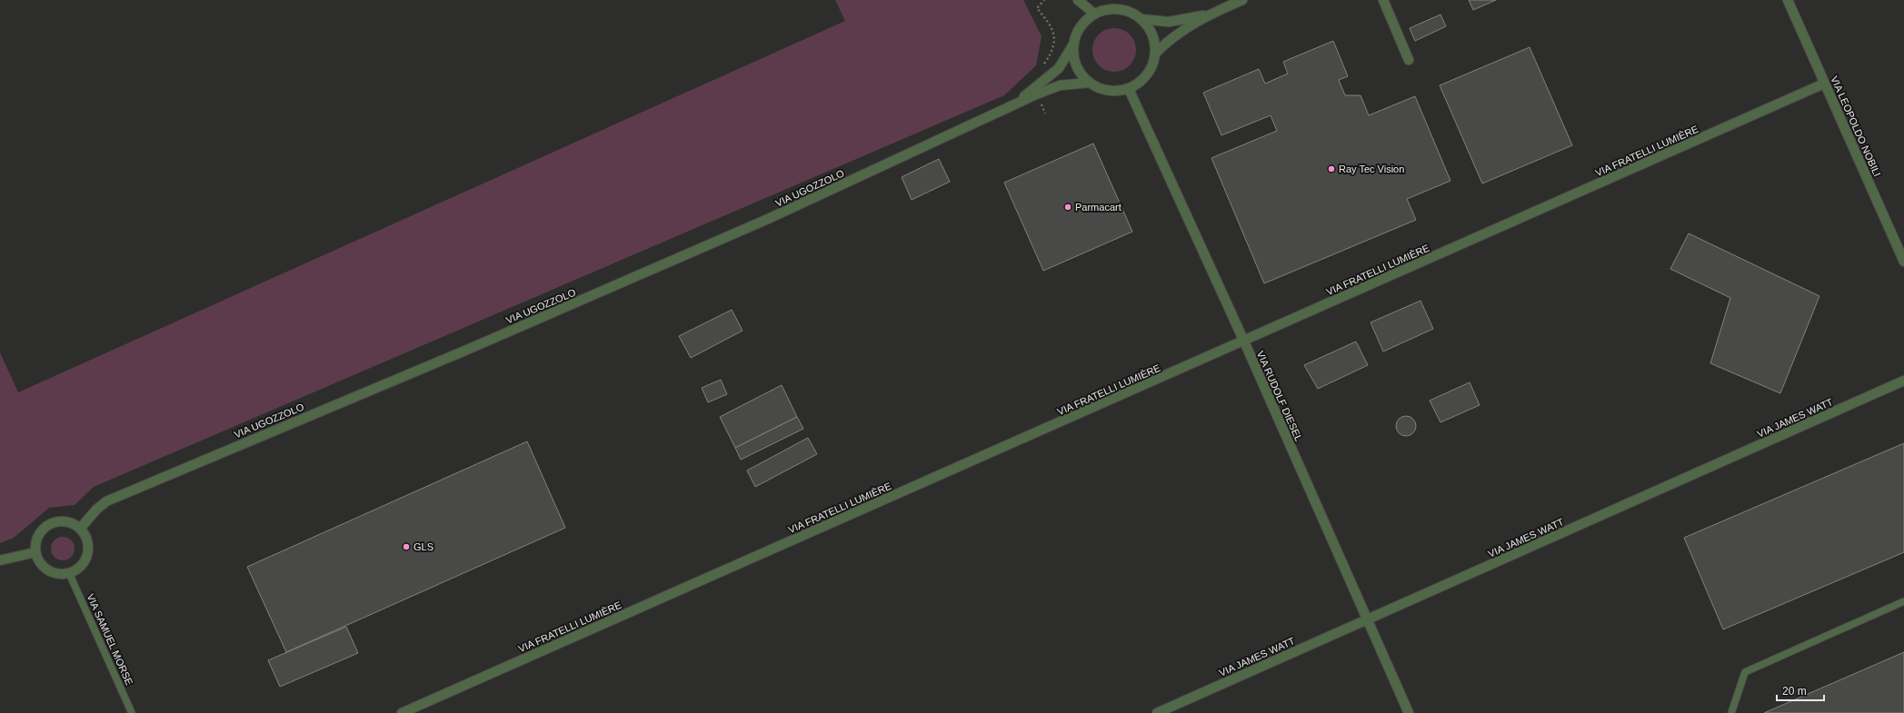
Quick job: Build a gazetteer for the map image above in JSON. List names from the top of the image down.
{
  "streets": {
    "street": [
      "VIA LEOPOLDO NOBILI",
      "VIA FRATELLI LUMIÈRE",
      "VIA UGOZZOLO",
      "VIA RUDOLF DIESEL",
      "VIA JAMES WATT"
    ],
    "lane": ["VIA SAMUEL MORSE"]
  },
  "crossings": [
    ["VIA LEOPOLDO NOBILI", "VIA FRATELLI LUMIÈRE"],
    ["VIA FRATELLI LUMIÈRE", "VIA RUDOLF DIESEL"],
    ["VIA UGOZZOLO", "VIA RUDOLF DIESEL"],
    ["VIA UGOZZOLO", "VIA SAMUEL MORSE"],
    ["VIA RUDOLF DIESEL", "VIA JAMES WATT"]
  ],
  "places": ["Ray Tec Vision", "Parmacart", "GLS"],
  "scale_bar": "20 m"
}
